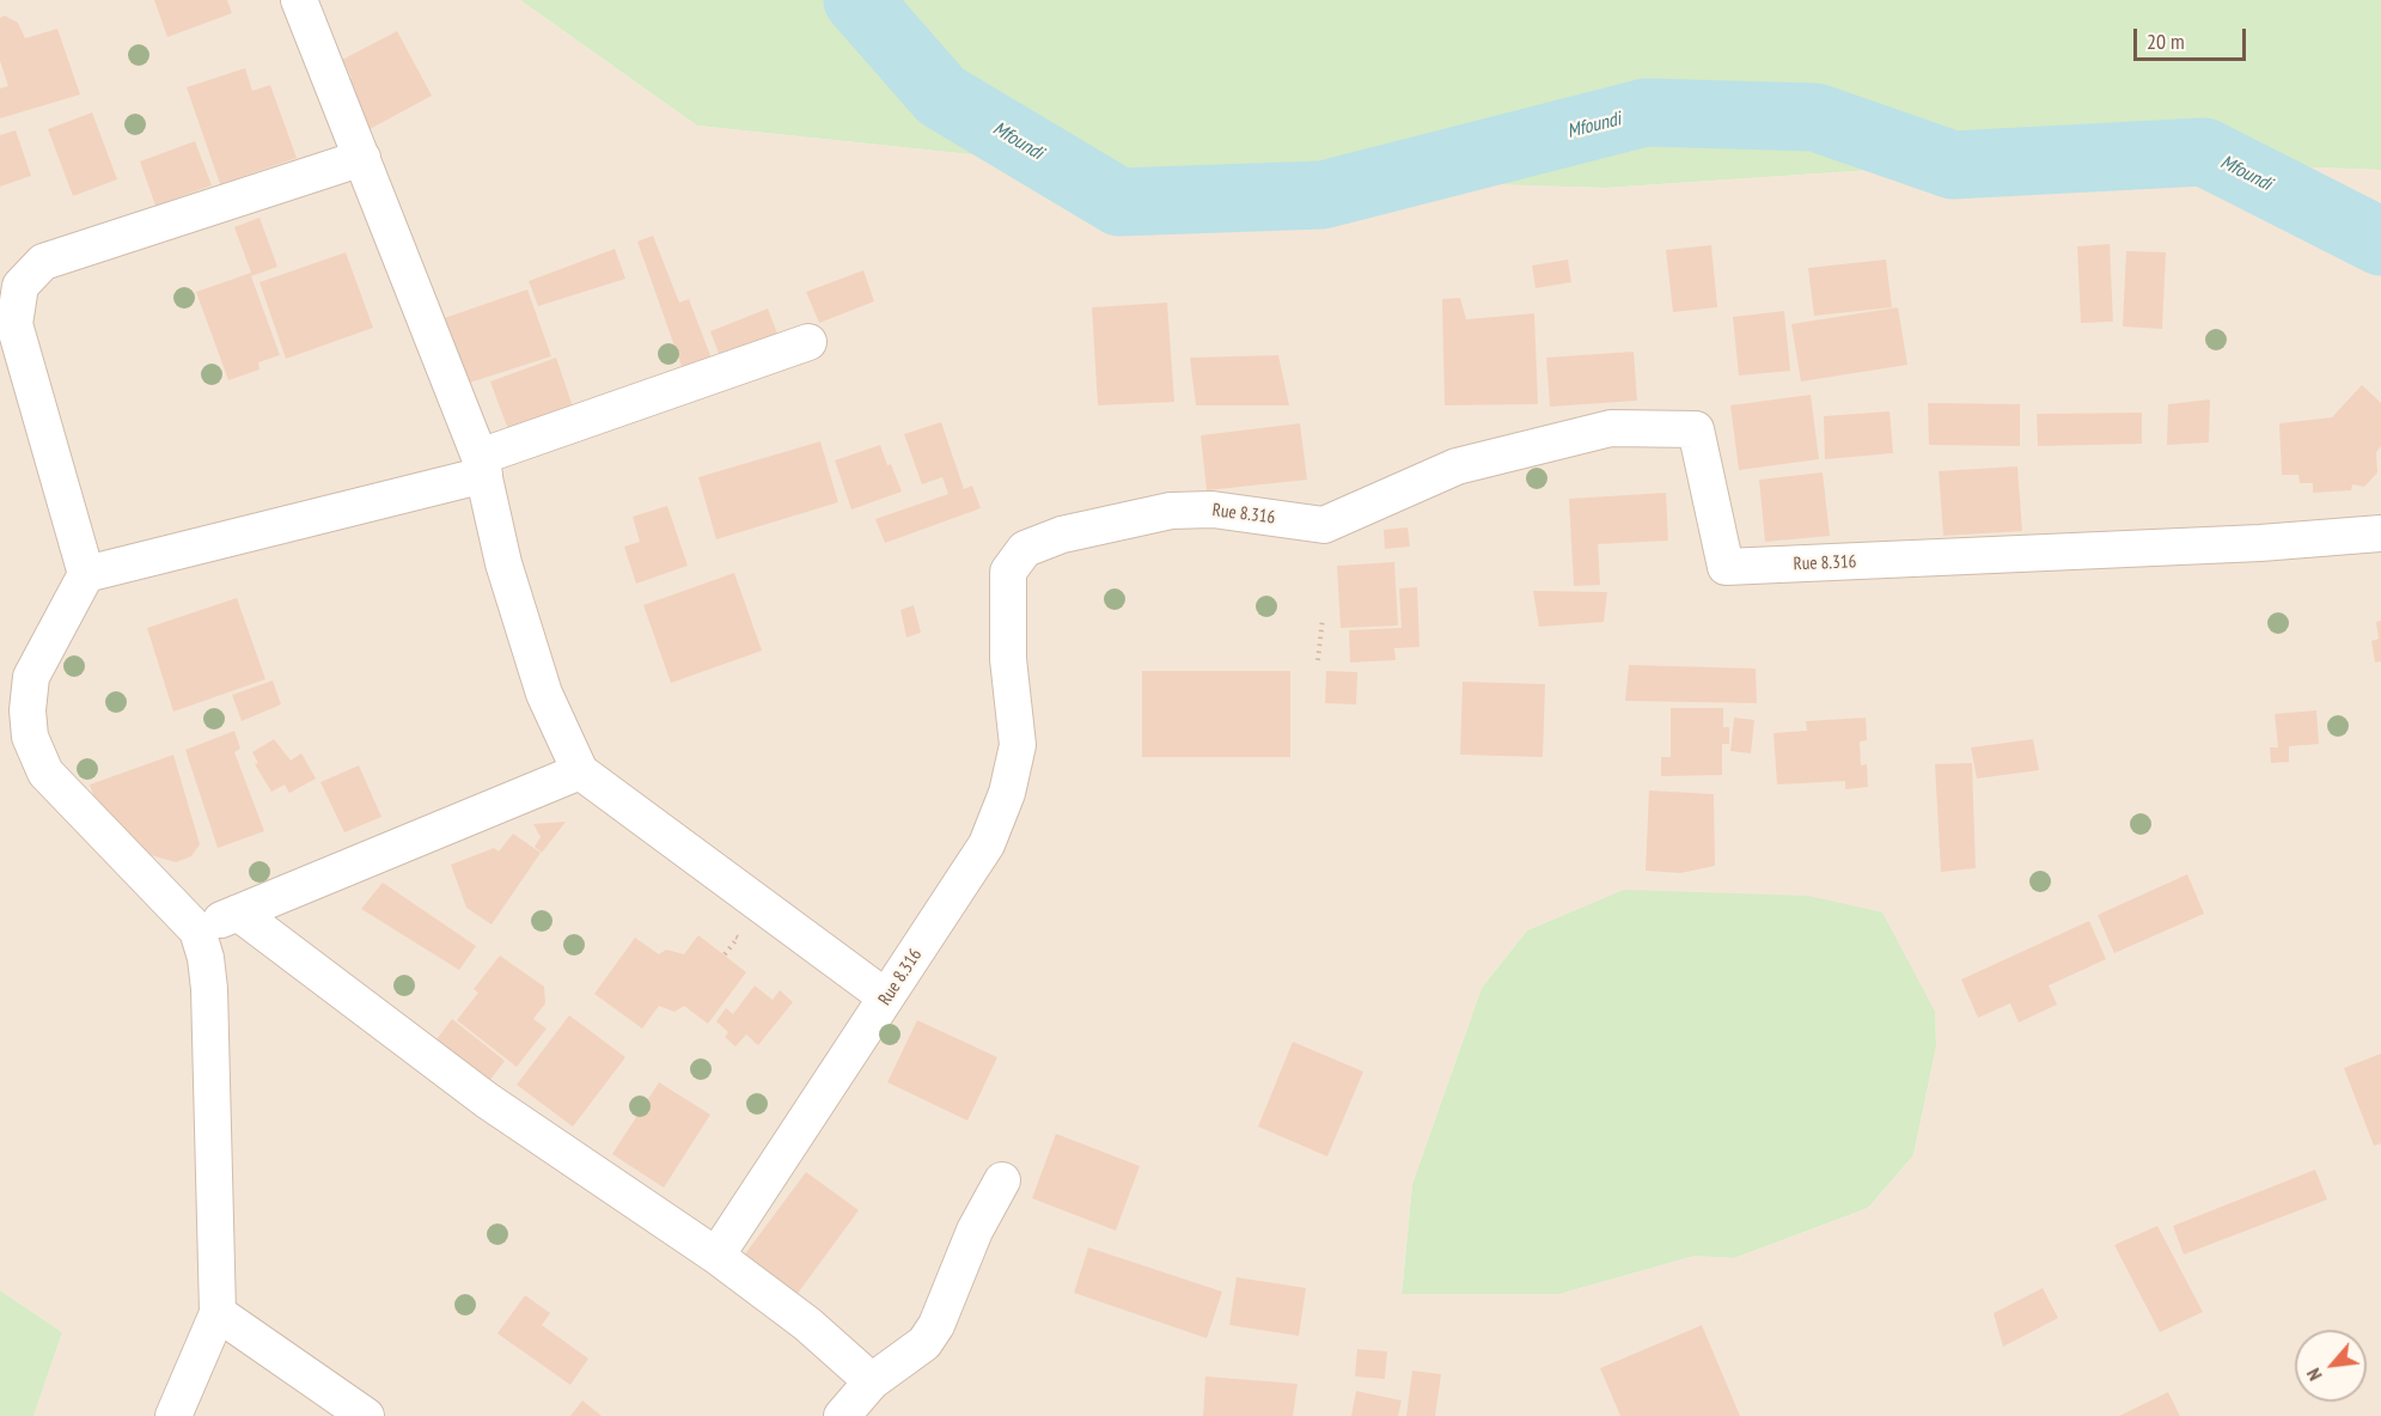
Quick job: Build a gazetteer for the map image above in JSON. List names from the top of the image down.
{
  "streets": {
    "street": ["Rue 8.316"]
  },
  "water": ["Mfoundi"],
  "scale_bar": "20 m",
  "north": "bottom left"
}
